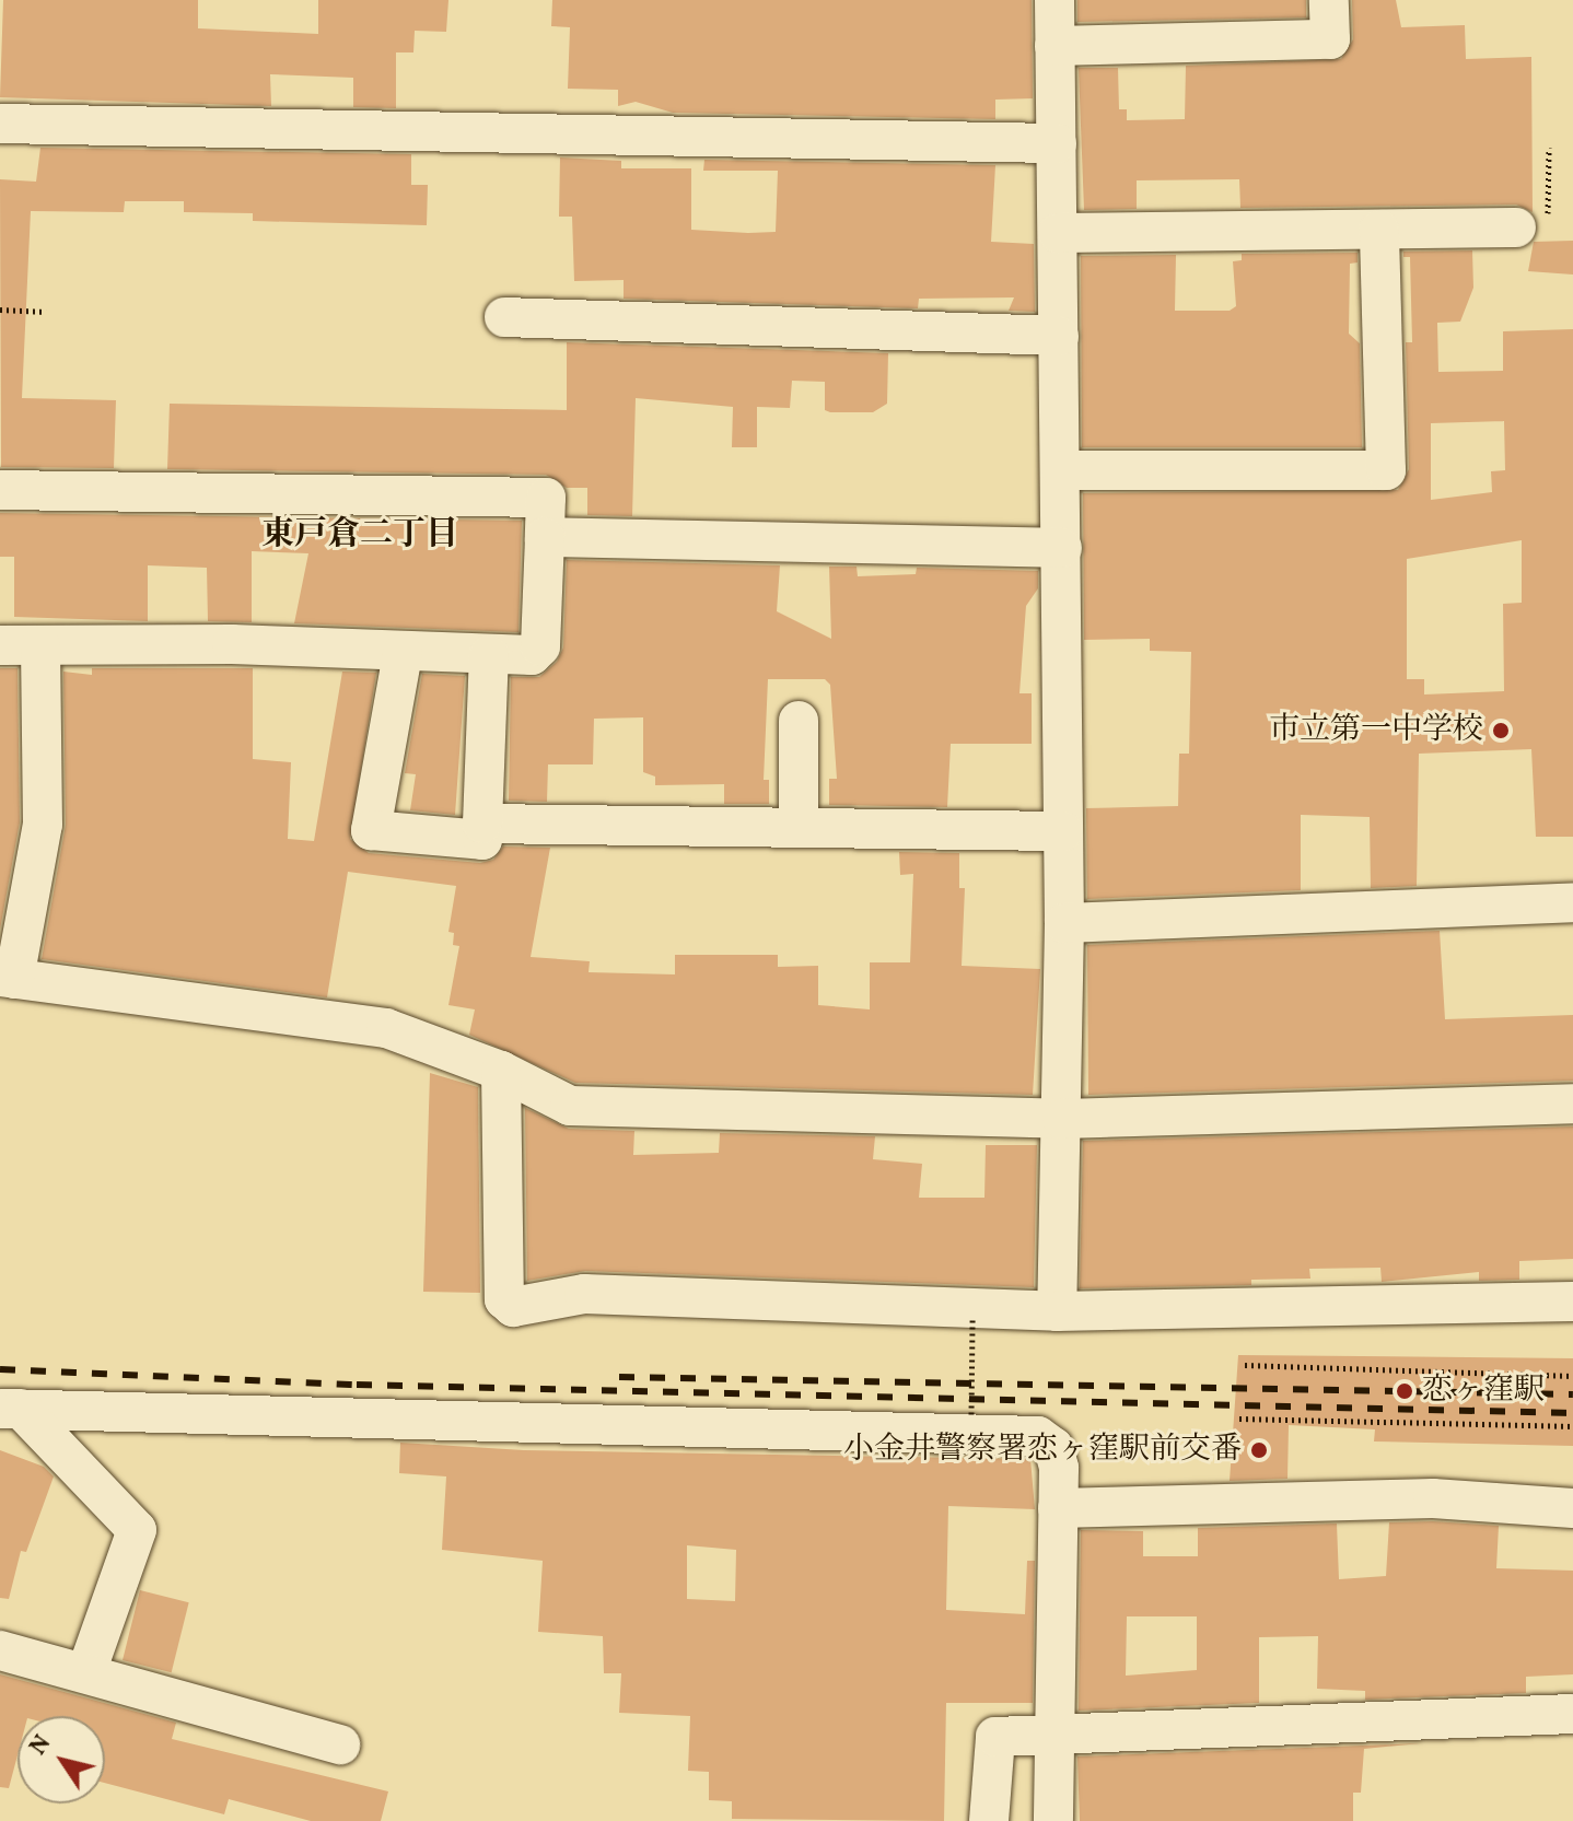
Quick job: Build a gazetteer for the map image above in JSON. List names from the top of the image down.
{
  "districts": ["東戸倉二丁目"],
  "places": ["市立第一中学校", "恋ヶ窪駅", "小金井警察署恋ヶ窪駅前交番"],
  "north": "top left"
}
